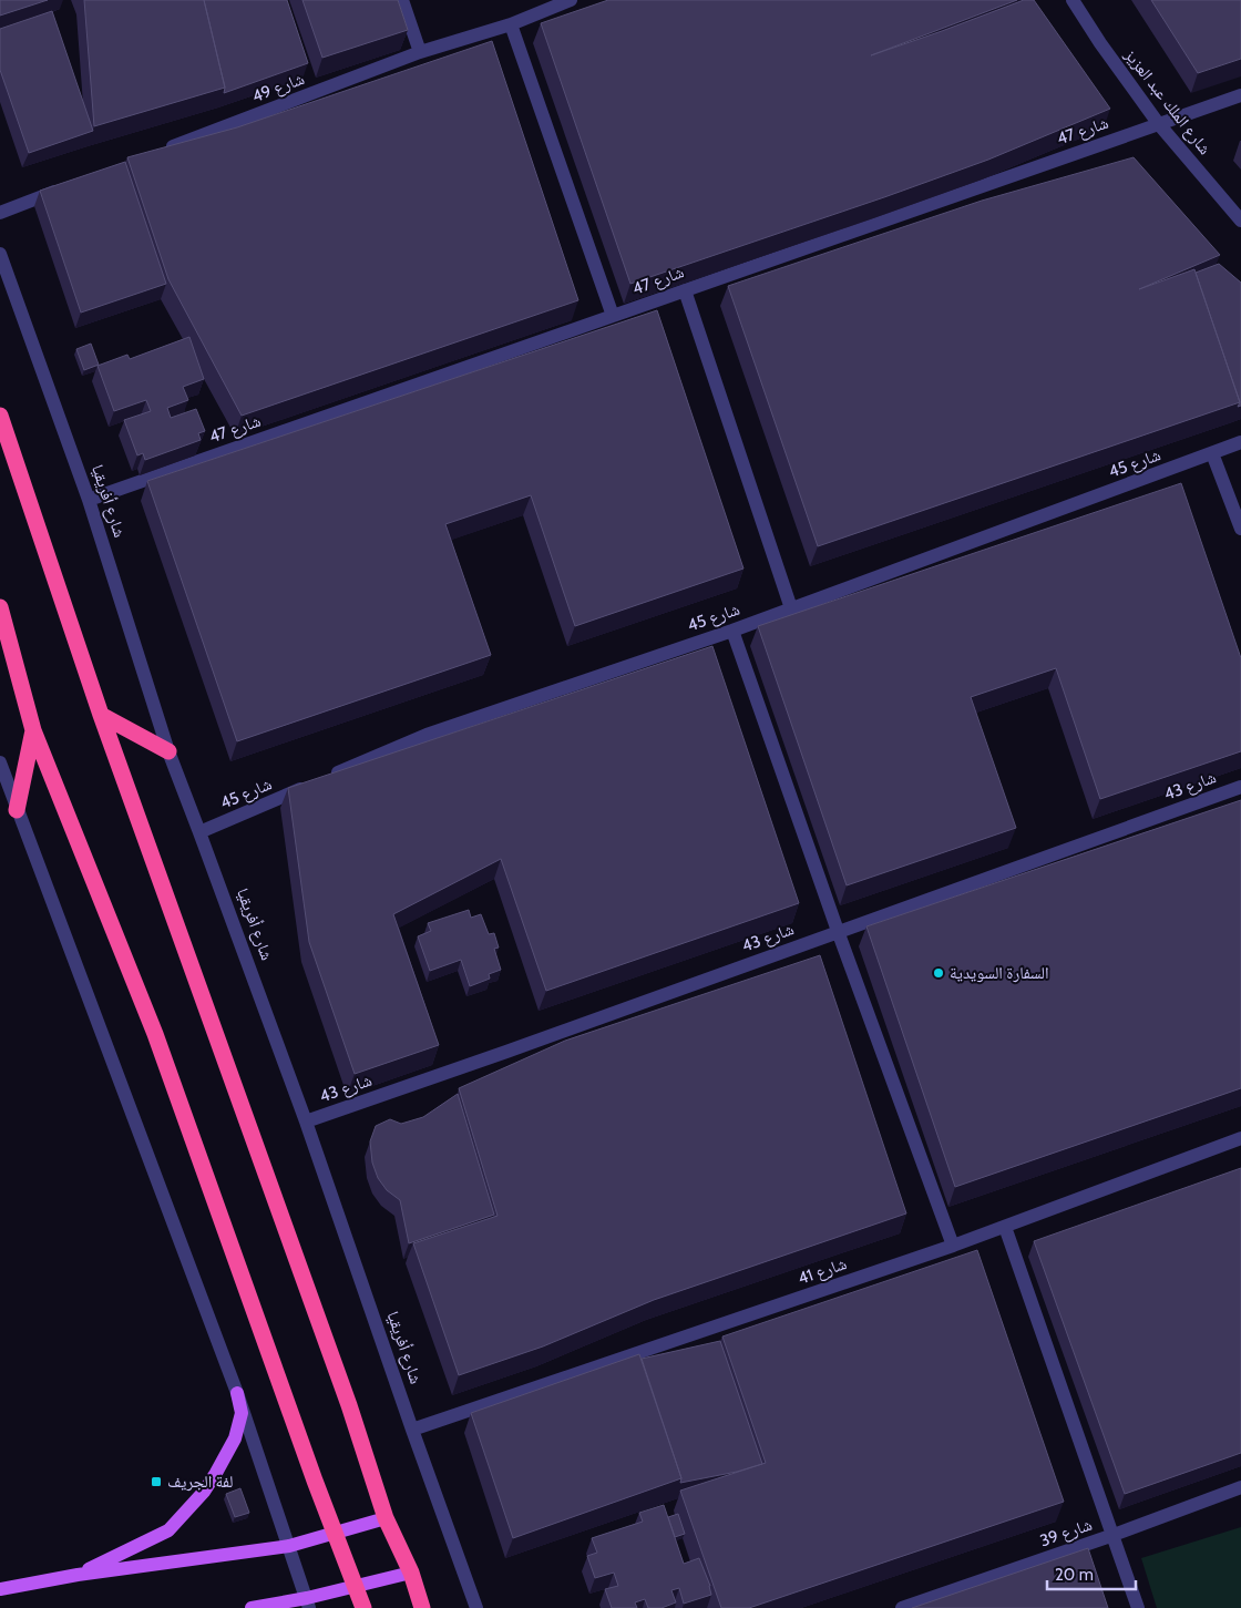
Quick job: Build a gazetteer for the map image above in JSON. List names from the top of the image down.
{
  "streets": {
    "street": [
      "شارع 49",
      "شارع الملك عبد العزيز",
      "شارع 47",
      "شارع 45",
      "شارع أفريقيا",
      "شارع 43",
      "شارع 41",
      "شارع 39"
    ]
  },
  "crossings": [
    ["شارع الملك عبد العزيز", "شارع 47"],
    ["شارع 47", "شارع أفريقيا"],
    ["شارع 45", "شارع أفريقيا"],
    ["شارع أفريقيا", "شارع 43"],
    ["شارع أفريقيا", "شارع 41"]
  ],
  "places": {
    "other": ["السفارة السويدية"],
    "transit": ["لفة الجريف"]
  },
  "scale_bar": "20 m"
}
